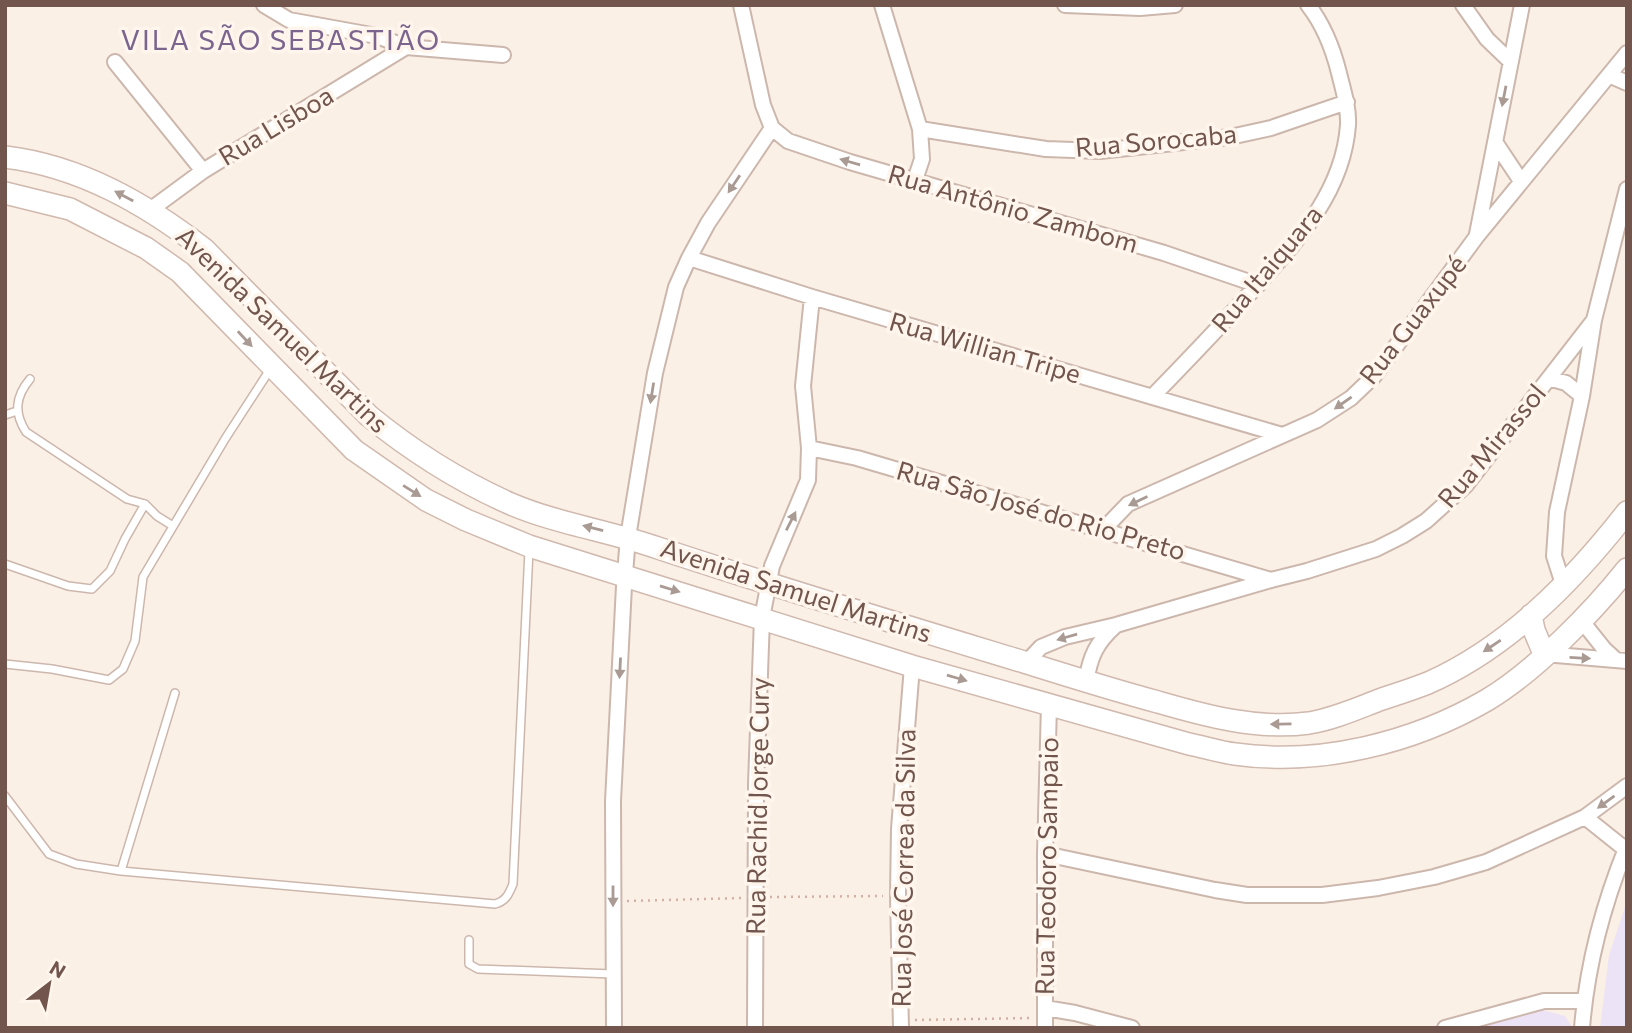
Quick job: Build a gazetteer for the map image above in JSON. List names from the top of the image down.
{
  "streets": {
    "main road": ["Avenida Samuel Martins"],
    "street": [
      "Rua Lisboa",
      "Rua Sorocaba",
      "Rua Antônio Zambom",
      "Rua Itaiquara",
      "Rua Guaxupé",
      "Rua Willian Tripe",
      "Rua Mirassol",
      "Rua São José do Rio Preto",
      "Rua Rachid Jorge Cury",
      "Rua Teodoro Sampaio",
      "Rua José Correa da Silva"
    ]
  },
  "crossings": [
    ["Rua Lisboa", "Avenida Samuel Martins"],
    ["Rua Sorocaba", "Rua Itaiquara"],
    ["Rua Antônio Zambom", "Rua Itaiquara"],
    ["Rua Itaiquara", "Rua Willian Tripe"],
    ["Rua Guaxupé", "Rua Willian Tripe"],
    ["Rua Guaxupé", "Rua São José do Rio Preto"],
    ["Avenida Samuel Martins", "Rua Mirassol"],
    ["Avenida Samuel Martins", "Rua Rachid Jorge Cury"],
    ["Avenida Samuel Martins", "Rua Teodoro Sampaio"],
    ["Avenida Samuel Martins", "Rua José Correa da Silva"],
    ["Rua Willian Tripe", "Rua Rachid Jorge Cury"],
    ["Rua Mirassol", "Rua São José do Rio Preto"],
    ["Rua São José do Rio Preto", "Rua Rachid Jorge Cury"]
  ],
  "one_way": ["Rua Guaxupé"],
  "districts": ["VILA SÃO SEBASTIÃO"],
  "north": "top right"
}
